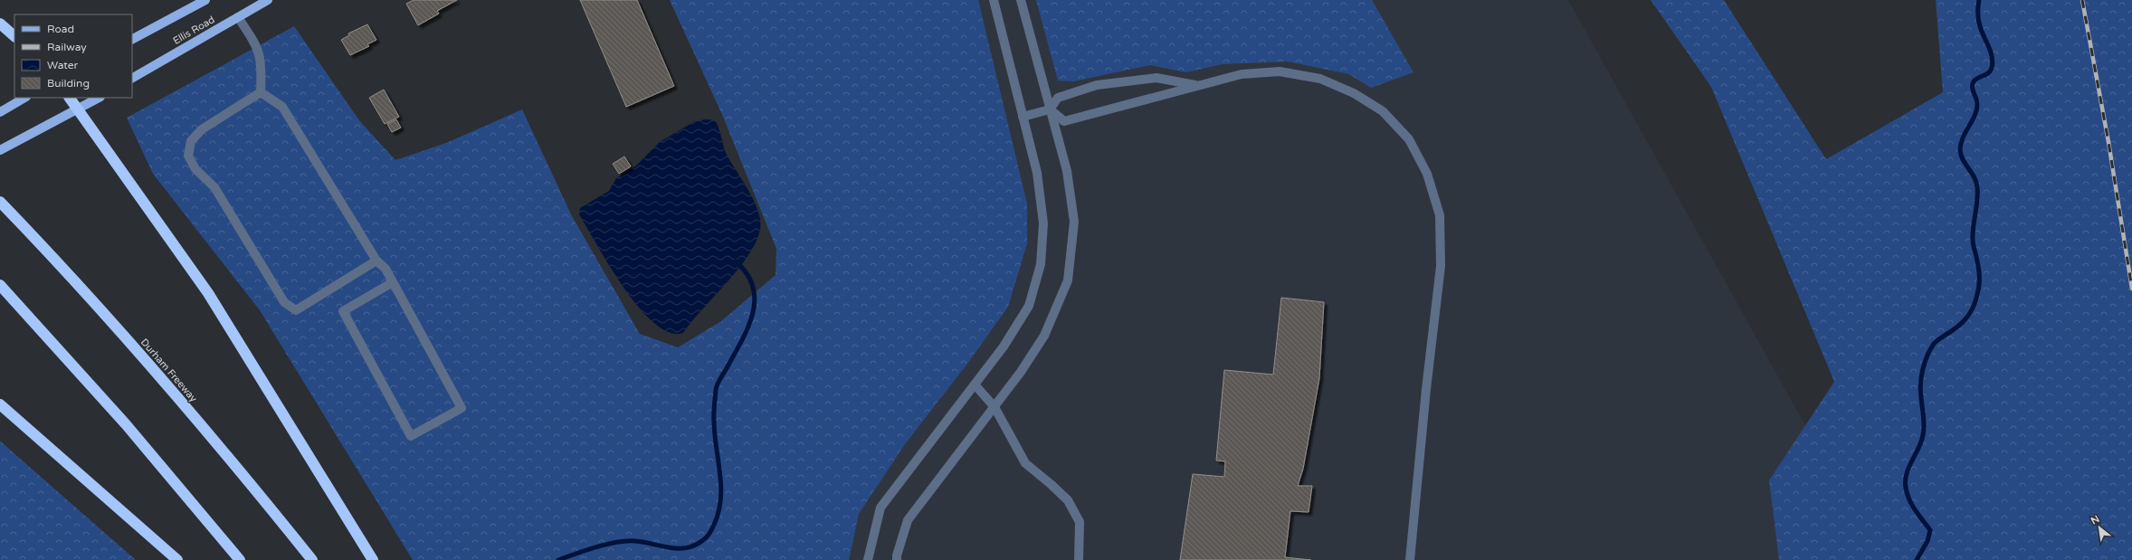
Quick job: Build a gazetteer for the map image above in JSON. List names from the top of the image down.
{
  "streets": {
    "highway": ["Durham Freeway"],
    "main road": ["Ellis Road"]
  },
  "legend": [
    "Road",
    "Railway",
    "Water",
    "Building"
  ],
  "north": "top left"
}
